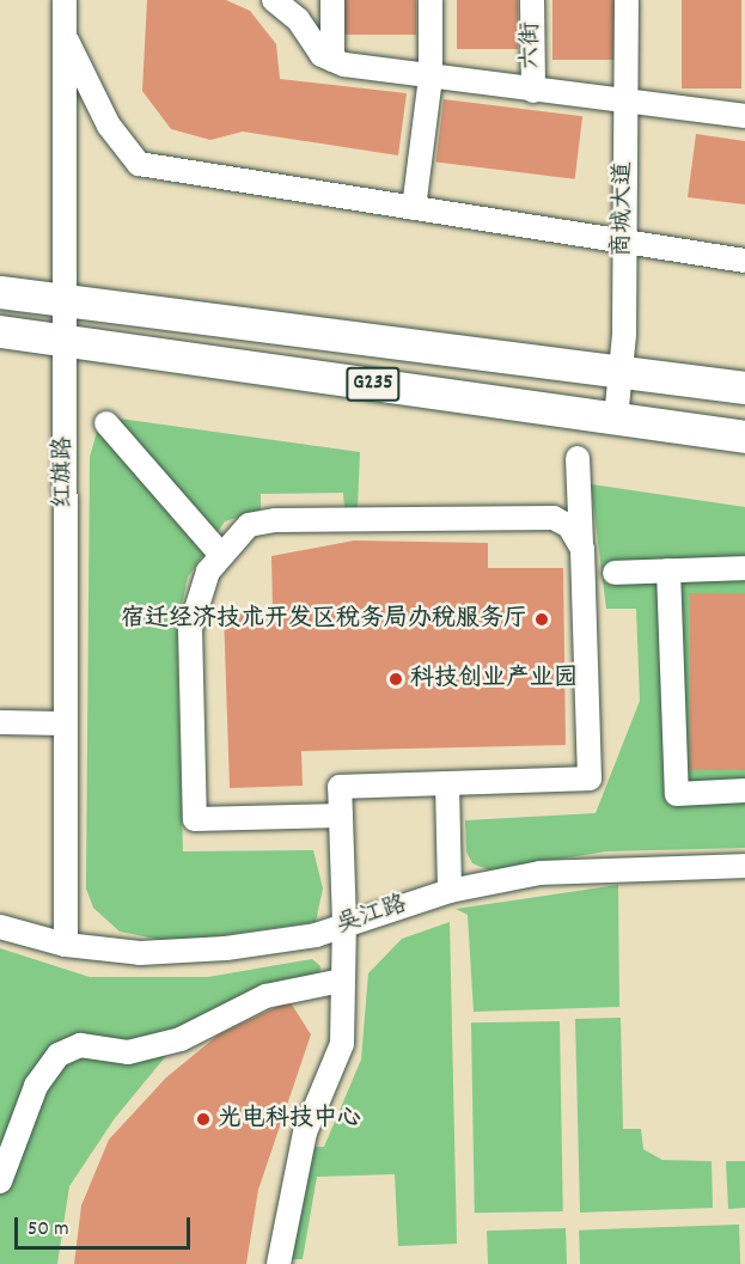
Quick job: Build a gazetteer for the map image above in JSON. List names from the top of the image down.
{
  "streets": {
    "highway": ["G235"],
    "street": [
      "六街",
      "商城大道",
      "红旗路",
      "吴江路"
    ]
  },
  "crossings": [
    ["商城大道", "G235"],
    ["G235", "红旗路"],
    ["红旗路", "吴江路"]
  ],
  "places": ["宿迁经济技术开发区税务局办税服务厅", "科技创业产业园", "光电科技中心"],
  "scale_bar": "50 m"
}
